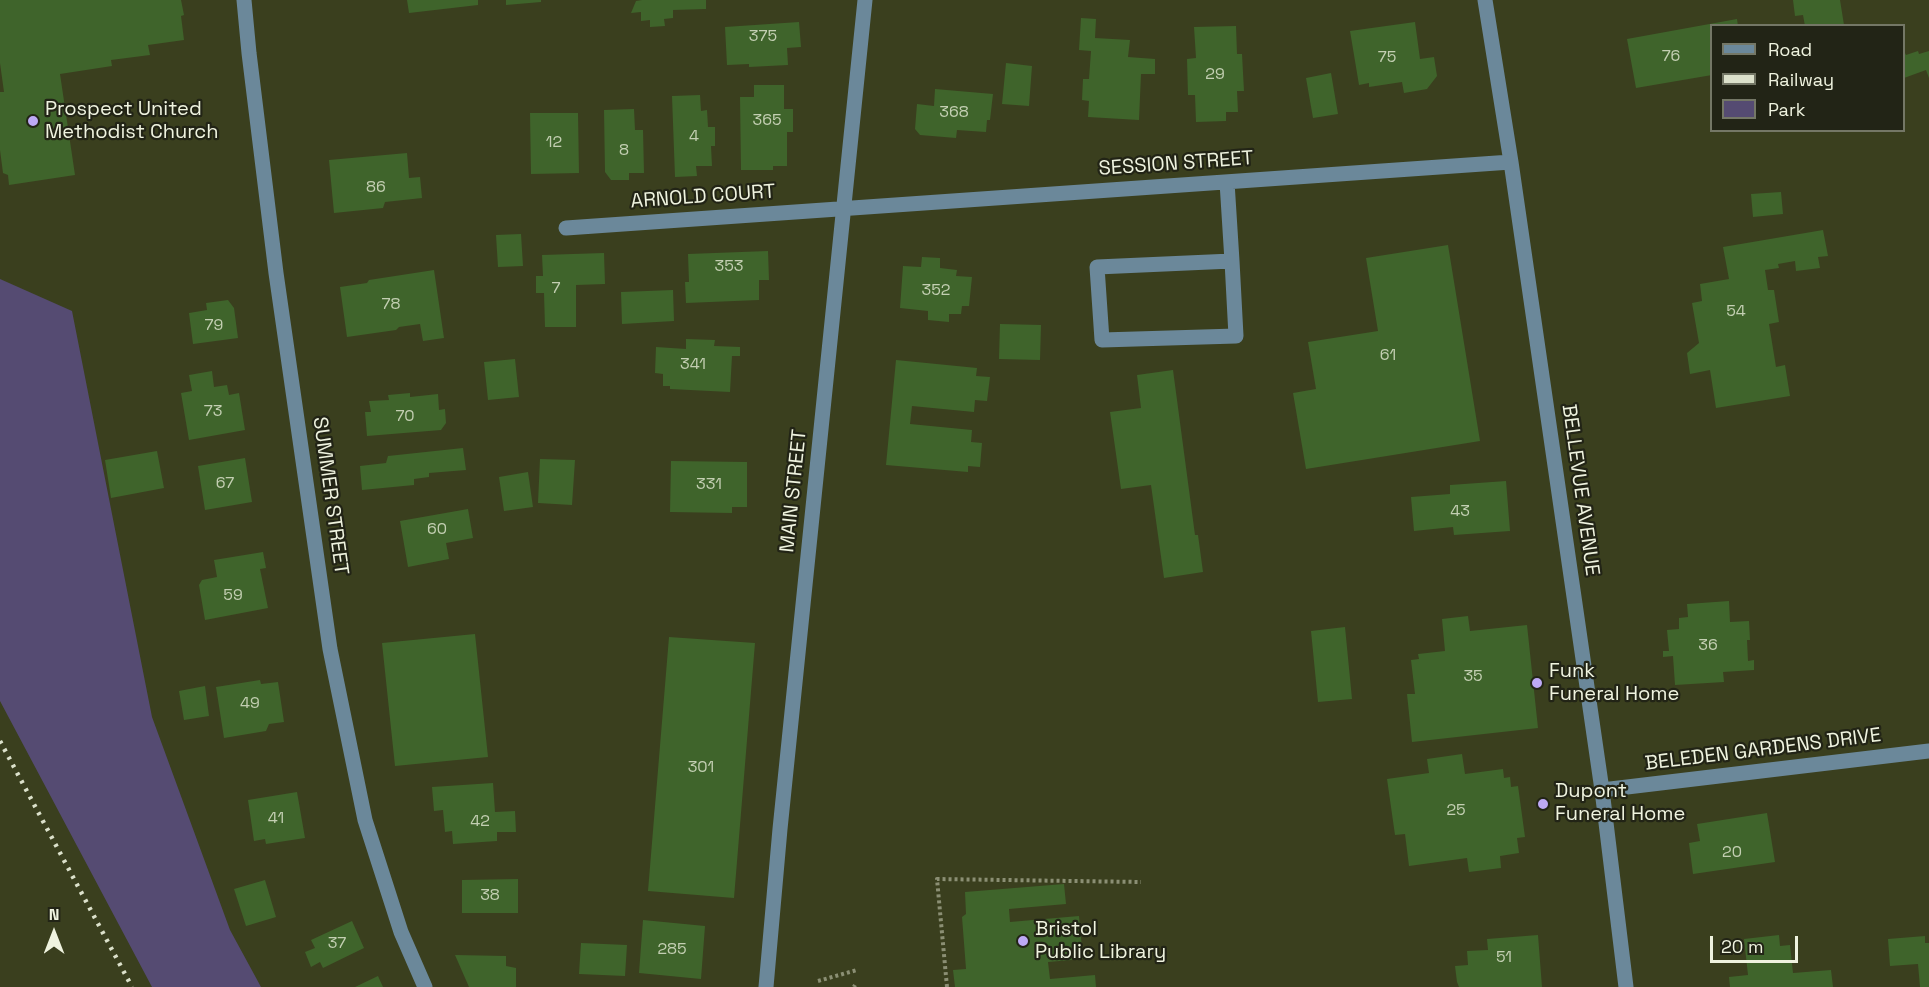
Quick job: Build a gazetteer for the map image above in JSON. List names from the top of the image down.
{
  "streets": {
    "street": [
      "SESSION STREET",
      "ARNOLD COURT",
      "BELLEVUE AVENUE",
      "MAIN STREET",
      "SUMMER STREET",
      "BELEDEN GARDENS DRIVE"
    ]
  },
  "crossings": [
    ["SESSION STREET", "ARNOLD COURT"],
    ["SESSION STREET", "BELLEVUE AVENUE"],
    ["SESSION STREET", "MAIN STREET"],
    ["ARNOLD COURT", "MAIN STREET"],
    ["BELLEVUE AVENUE", "BELEDEN GARDENS DRIVE"]
  ],
  "places": [
    "Prospect United Methodist Church",
    "Funk Funeral Home",
    "Dupont Funeral Home",
    "Bristol Public Library"
  ],
  "house_numbers": [
    "375",
    "76",
    "75",
    "29",
    "368",
    "365",
    "4",
    "12",
    "8",
    "86",
    "353",
    "7",
    "352",
    "78",
    "54",
    "79",
    "61",
    "341",
    "73",
    "70",
    "67",
    "331",
    "43",
    "60",
    "59",
    "36",
    "35",
    "49",
    "301",
    "25",
    "41",
    "42",
    "20",
    "38",
    "37",
    "285",
    "51"
  ],
  "legend": ["Road", "Railway", "Park"],
  "scale_bar": "20 m",
  "north": "top"
}
